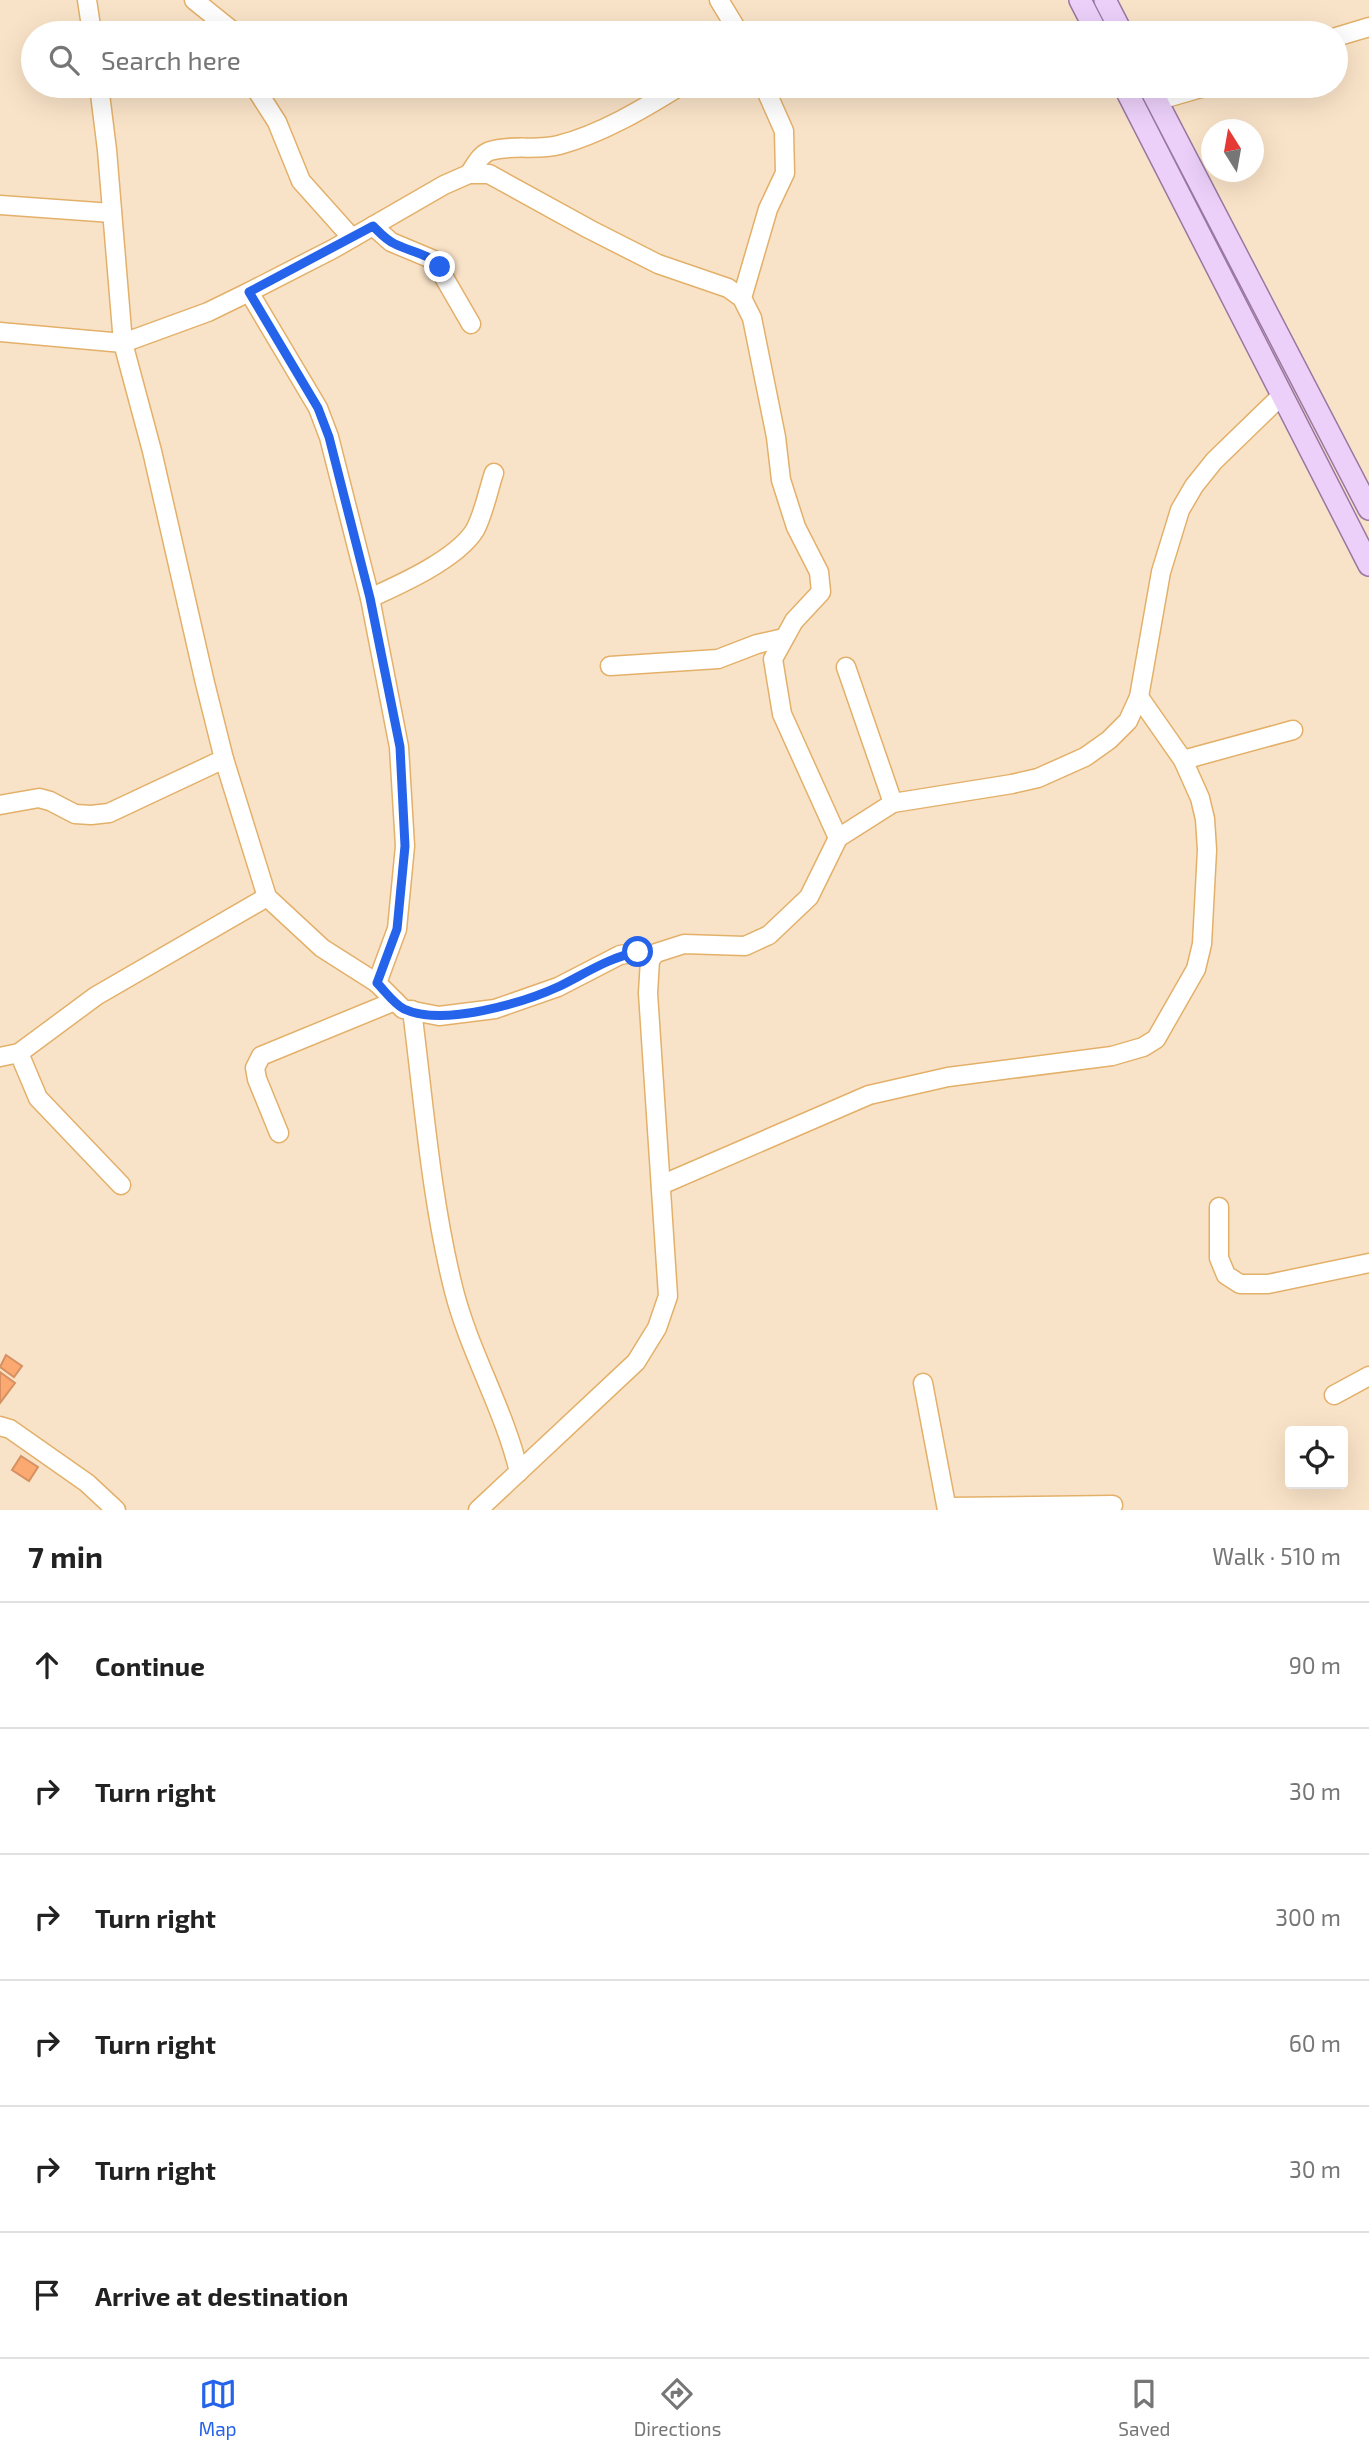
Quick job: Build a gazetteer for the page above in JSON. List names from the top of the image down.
{
  "north": "top",
  "page": {
    "search": "Search here",
    "heading": ["7 min", "Walk · 510 m"],
    "list": [
      ["Continue", "90 m"],
      ["Turn right", "30 m"],
      ["Turn right", "300 m"],
      ["Turn right", "60 m"],
      ["Turn right", "30 m"],
      "Arrive at destination"
    ],
    "nav": ["Map", "Directions", "Saved"]
  }
}
